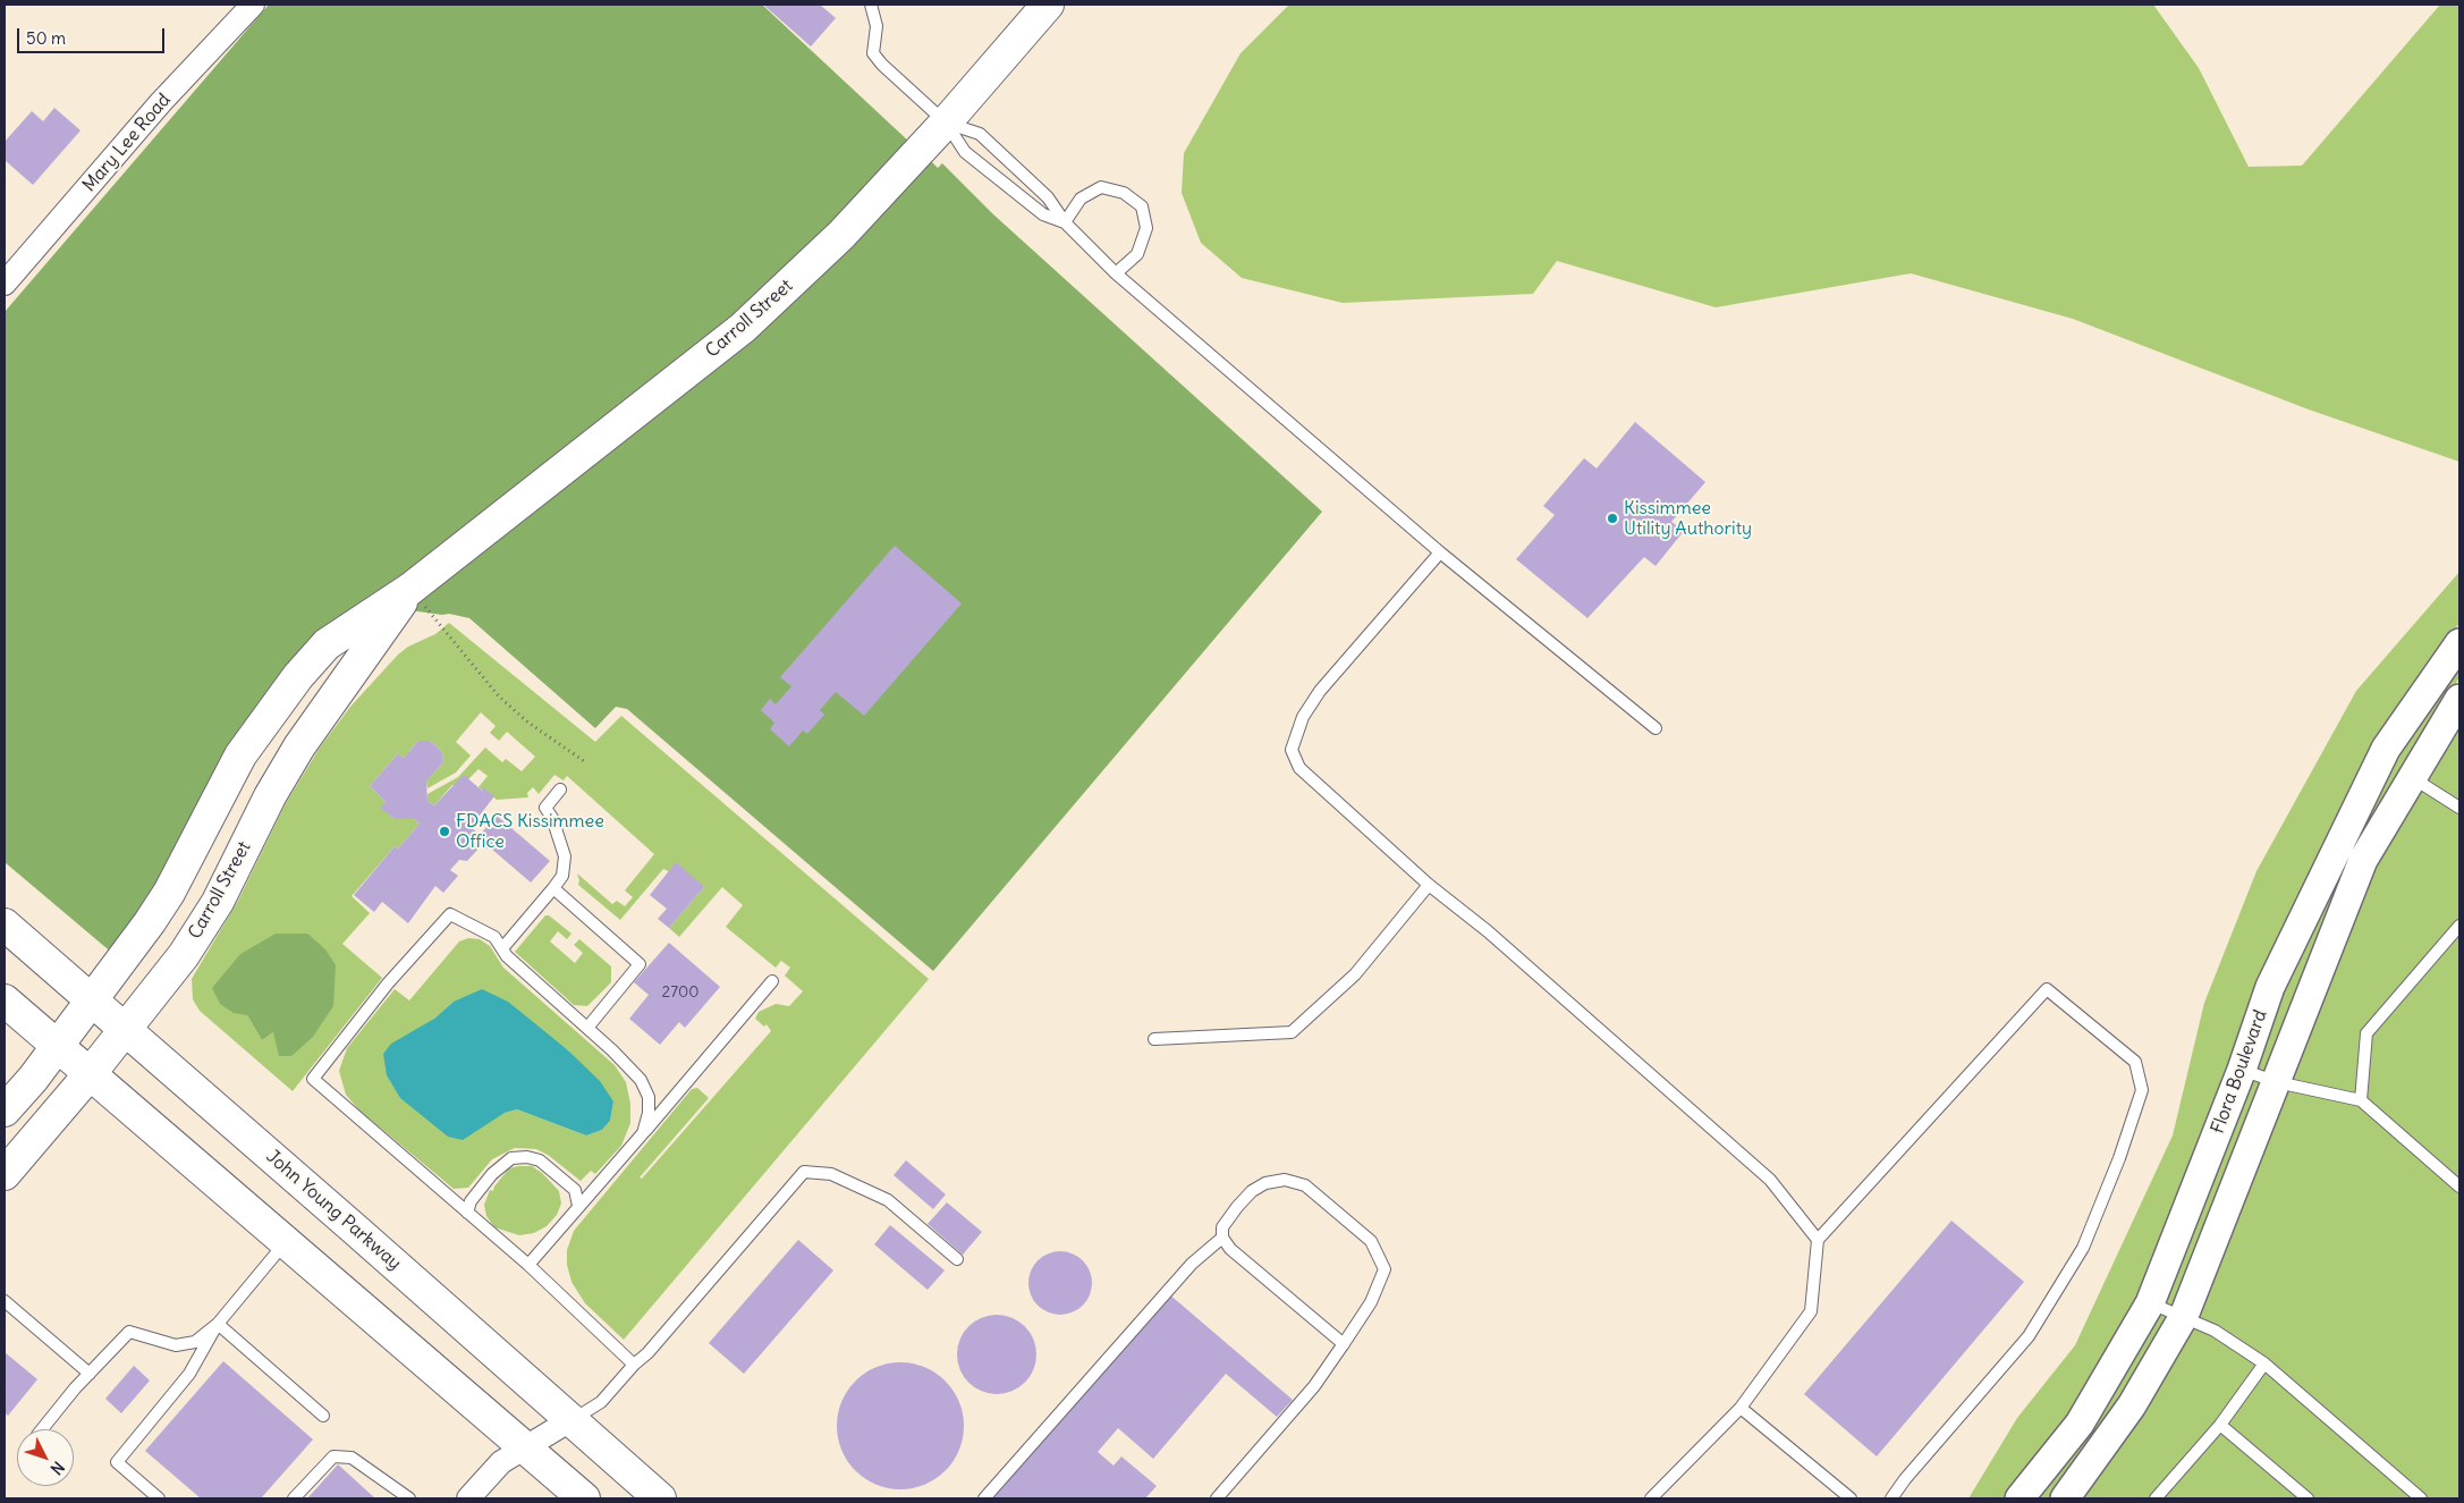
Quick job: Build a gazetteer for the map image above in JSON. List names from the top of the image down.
{
  "streets": {
    "main road": ["Carroll Street", "John Young Parkway"],
    "street": ["Mary Lee Road", "Flora Boulevard"]
  },
  "crossings": [
    ["Carroll Street", "John Young Parkway"]
  ],
  "places": ["Kissimmee Utility Authority", "FDACS Kissimmee Office"],
  "house_numbers": ["2700"],
  "scale_bar": "50 m",
  "north": "bottom right"
}
